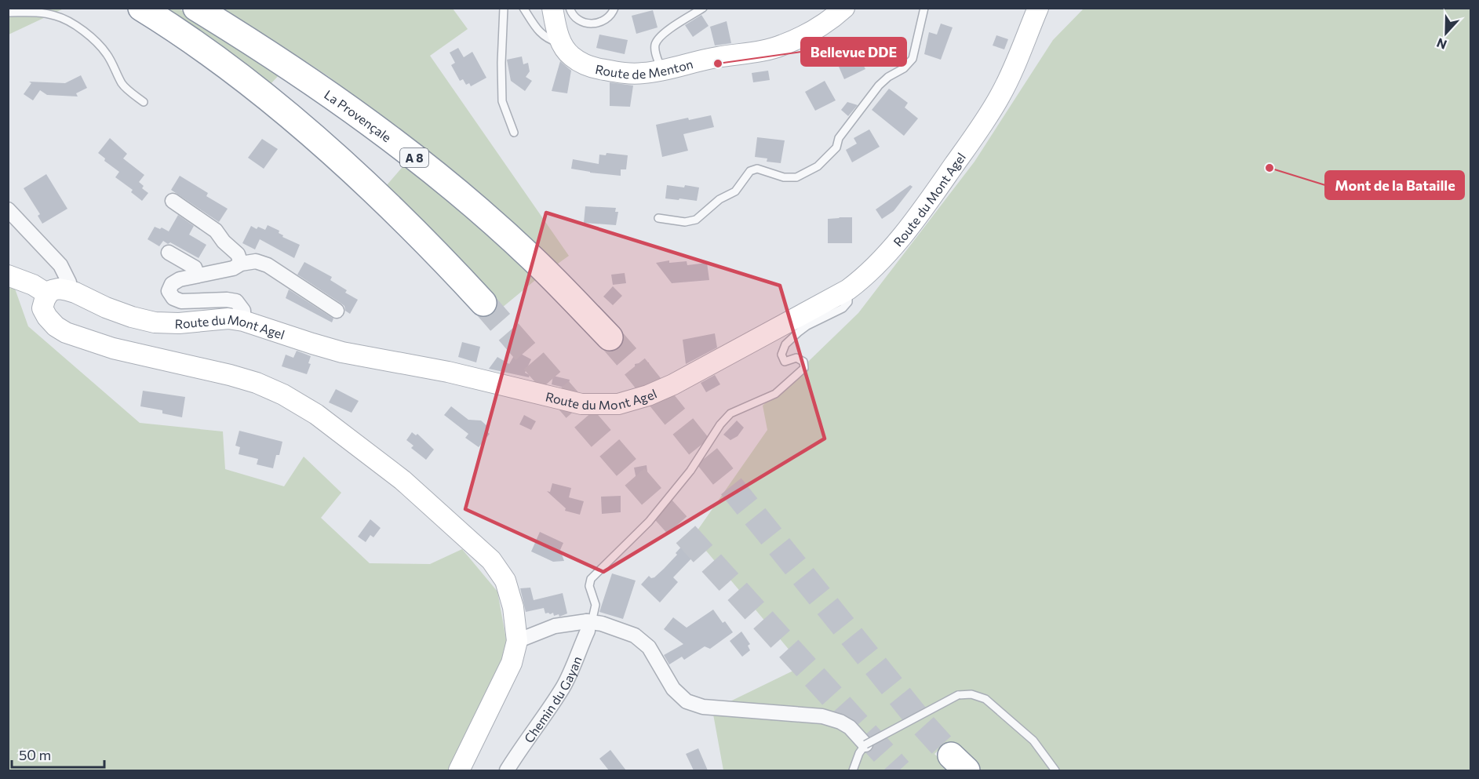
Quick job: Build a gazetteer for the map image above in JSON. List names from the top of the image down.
{
  "streets": {
    "highway": ["La Provençale", "A 8"],
    "street": ["Route de Menton", "Route du Mont Agel", "Chemin du Gayan"]
  },
  "places": ["Bellevue DDE", "Mont de la Bataille"],
  "scale_bar": "50 m",
  "north": "bottom"
}
